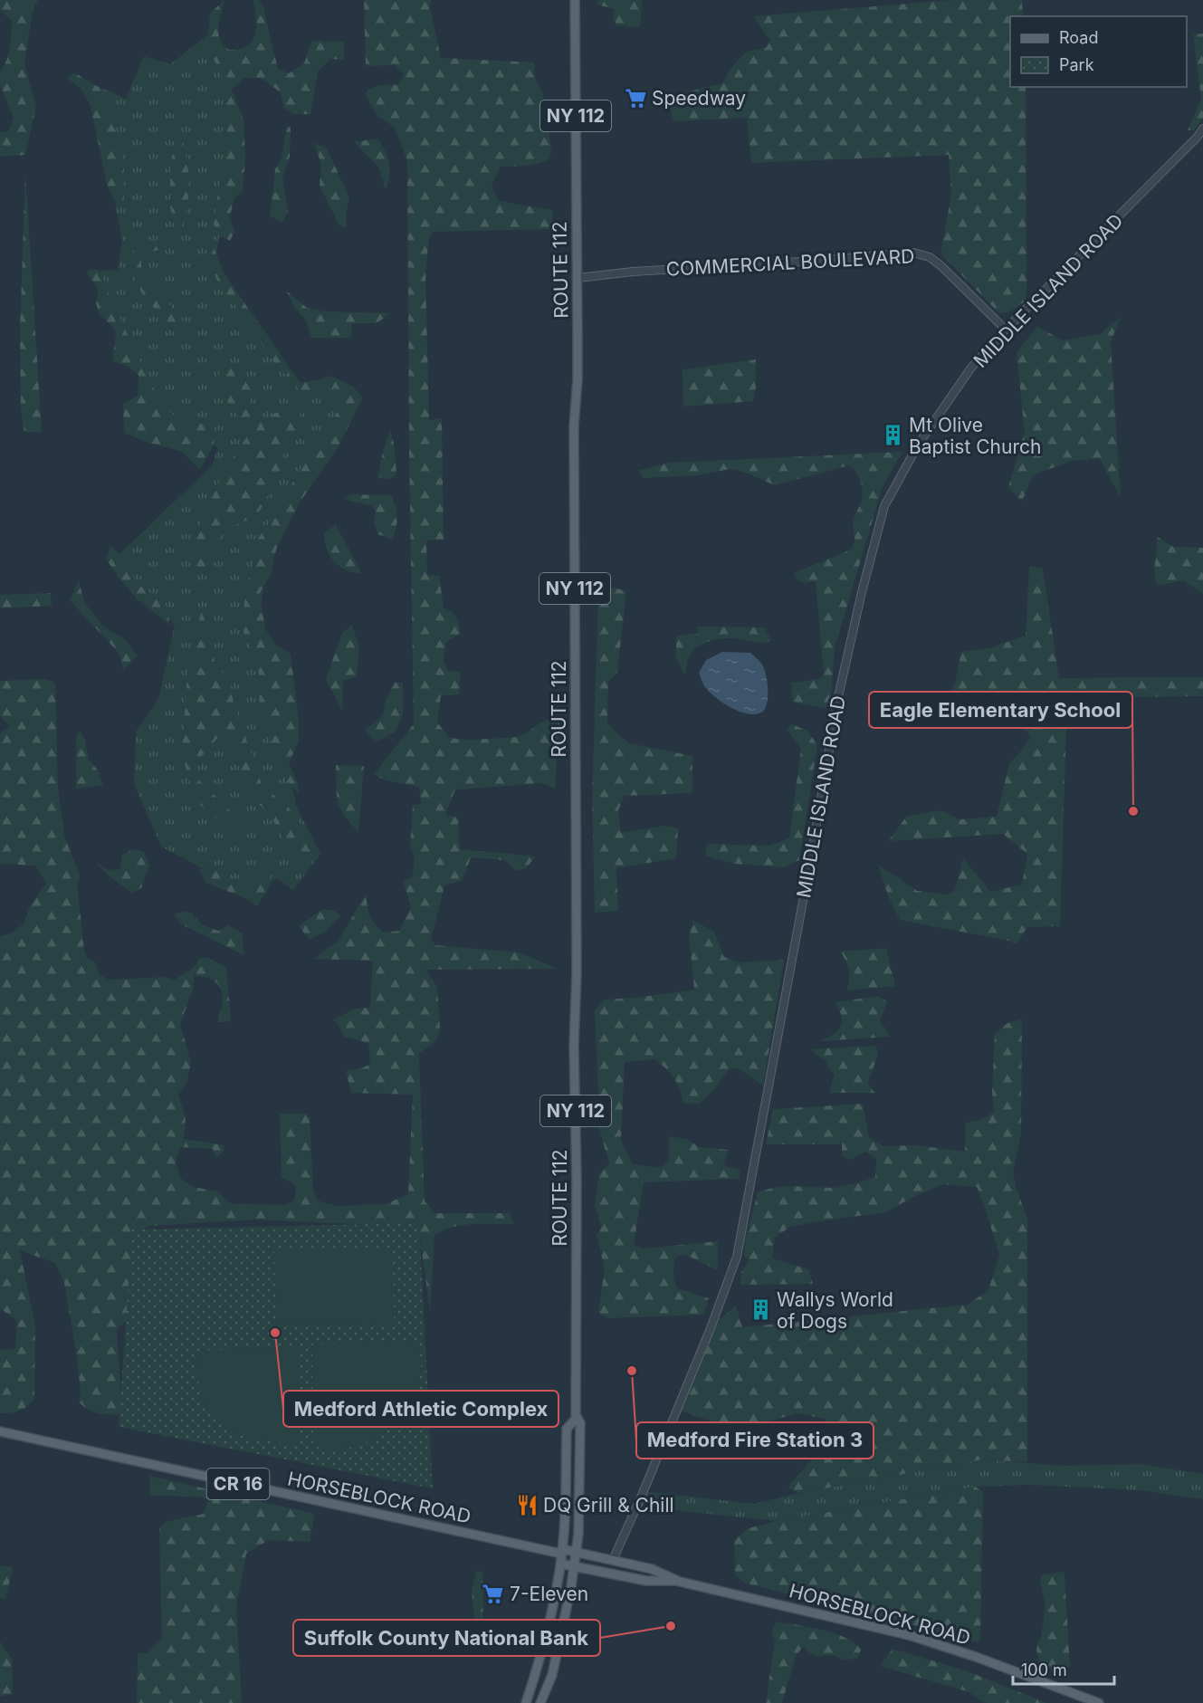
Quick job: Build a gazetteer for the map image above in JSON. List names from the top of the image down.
{
  "streets": {
    "main road": [
      "NY 112",
      "ROUTE 112",
      "CR 16",
      "HORSEBLOCK ROAD"
    ],
    "street": ["COMMERCIAL BOULEVARD", "MIDDLE ISLAND ROAD"]
  },
  "crossings": [
    ["COMMERCIAL BOULEVARD", "ROUTE 112"],
    ["COMMERCIAL BOULEVARD", "MIDDLE ISLAND ROAD"],
    ["ROUTE 112", "HORSEBLOCK ROAD"],
    ["MIDDLE ISLAND ROAD", "HORSEBLOCK ROAD"]
  ],
  "places": {
    "supermarket": ["Speedway", "7-Eleven"],
    "building": ["Mt Olive Baptist Church", "Wallys World of Dogs"],
    "other": [
      "Eagle Elementary School",
      "Medford Athletic Complex",
      "Medford Fire Station 3",
      "Suffolk County National Bank"
    ],
    "restaurant": ["DQ Grill & Chill"]
  },
  "legend": ["Road", "Park"],
  "scale_bar": "100 m"
}
